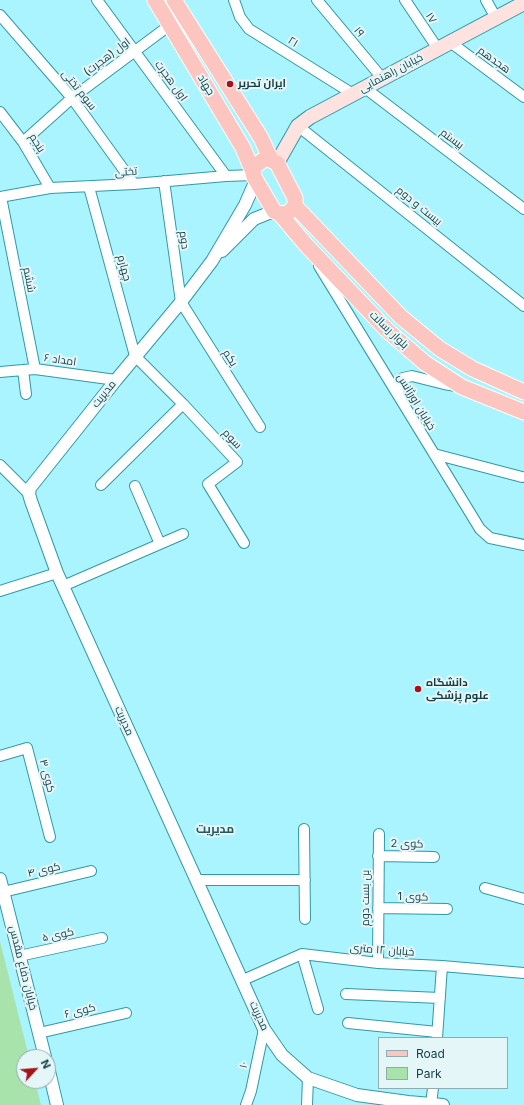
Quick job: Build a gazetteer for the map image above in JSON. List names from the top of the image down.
{
  "streets": {
    "main road": ["خیابان راهنمایی", "جهاد", "بلوار رسالت"],
    "street": [
      "۱۷",
      "۱۹",
      "۲۱",
      "اول (هجرت)",
      "هجدهم",
      "اول هجرت",
      "سوم تختی",
      "بیستم",
      "پنجم",
      "تختی",
      "بیست و دوم",
      "دوم",
      "چهارم",
      "ششم",
      "یکم",
      "امداد ۶",
      "مدیریت",
      "خیابان اورژانس",
      "سوم",
      "کوی ۳",
      "کوی 2",
      "کوی ۴",
      "کوی 1",
      "بن بست دوم",
      "کوی ۵",
      "خیابان ۱۲ متری",
      "خیابان دفاع مقدس",
      "کوی ۶",
      "۱۰"
    ]
  },
  "crossings": [
    ["۱۷", "هجدهم"],
    ["۱۷", "خیابان راهنمایی"],
    ["۱۹", "خیابان راهنمایی"],
    ["۲۱", "خیابان راهنمایی"],
    ["۲۱", "بیستم"],
    ["اول (هجرت)", "اول هجرت"],
    ["اول (هجرت)", "جهاد"],
    ["اول (هجرت)", "سوم تختی"],
    ["اول (هجرت)", "پنجم"],
    ["هجدهم", "خیابان راهنمایی"],
    ["خیابان راهنمایی", "جهاد"],
    ["خیابان راهنمایی", "بیستم"],
    ["خیابان راهنمایی", "بیست و دوم"],
    ["اول هجرت", "تختی"],
    ["جهاد", "تختی"],
    ["جهاد", "بلوار رسالت"],
    ["جهاد", "مدیریت"],
    ["سوم تختی", "تختی"],
    ["پنجم", "تختی"],
    ["تختی", "دوم"],
    ["تختی", "چهارم"],
    ["تختی", "ششم"],
    ["تختی", "مدیریت"],
    ["دوم", "یکم"],
    ["دوم", "مدیریت"],
    ["چهارم", "مدیریت"],
    ["چهارم", "سوم"],
    ["ششم", "امداد ۶"],
    ["بلوار رسالت", "مدیریت"],
    ["بلوار رسالت", "خیابان اورژانس"],
    ["یکم", "مدیریت"],
    ["امداد ۶", "مدیریت"],
    ["مدیریت", "سوم"],
    ["مدیریت", "۱۰"],
    ["کوی 2", "بن بست دوم"],
    ["کوی ۴", "خیابان دفاع مقدس"],
    ["کوی 1", "بن بست دوم"],
    ["بن بست دوم", "خیابان ۱۲ متری"],
    ["کوی ۵", "خیابان دفاع مقدس"],
    ["خیابان دفاع مقدس", "کوی ۶"]
  ],
  "districts": ["مدیریت"],
  "places": ["ایران تحریر", "دانشگاه علوم پزشکی"],
  "legend": ["Road", "Park"],
  "north": "top right"
}
